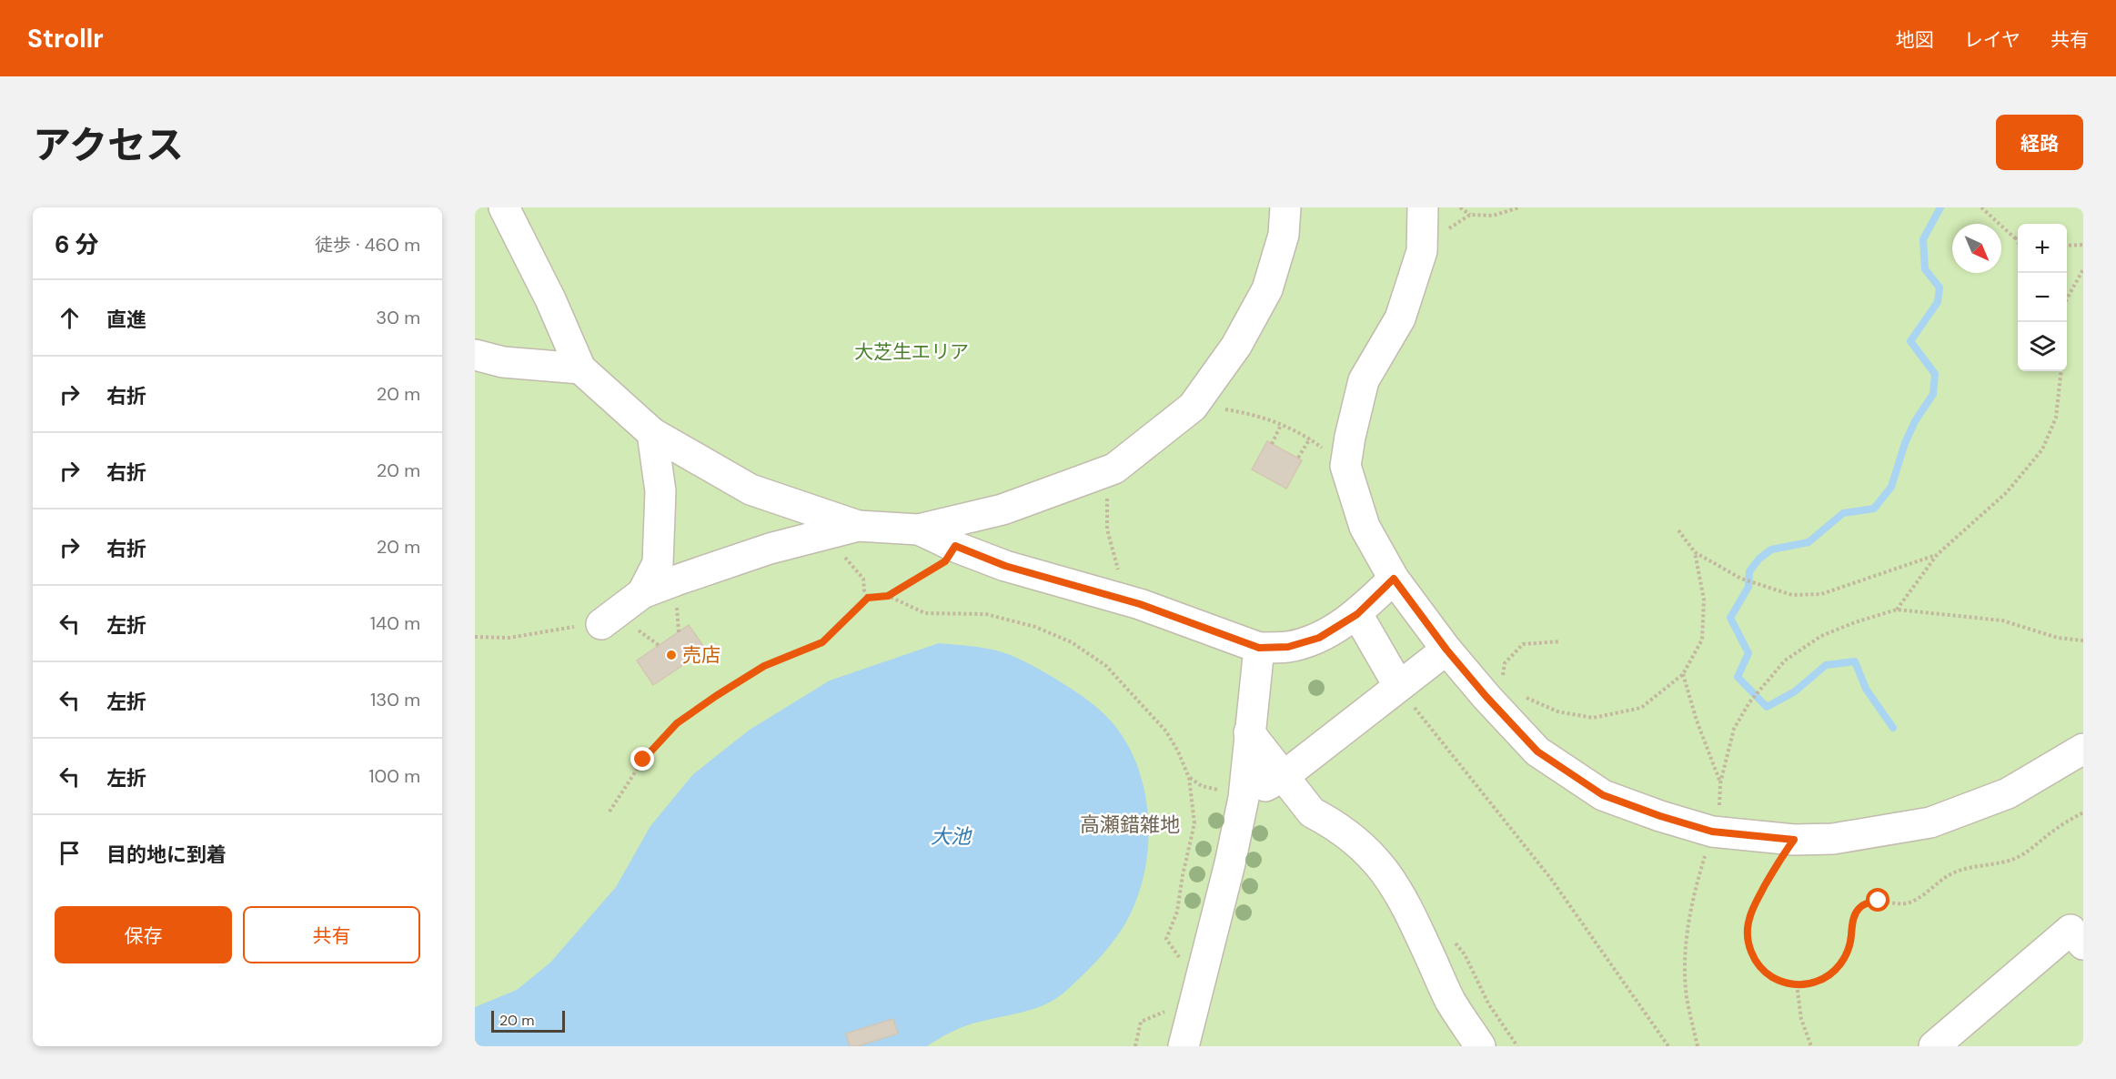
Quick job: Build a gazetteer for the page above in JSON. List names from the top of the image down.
{
  "districts": ["高瀬錯雑地"],
  "water": ["大池"],
  "parks": ["大芝生エリア"],
  "places": ["売店"],
  "scale_bar": "20 m",
  "north": "bottom right",
  "page": {
    "header": "Strollr",
    "nav": ["地図", "レイヤ", "共有"],
    "title": "アクセス",
    "buttons": [
      "経路",
      ["保存", "共有"]
    ],
    "heading": ["6 分", "徒歩 · 460 m"],
    "map_buttons": ["+", "−"],
    "list": [
      ["直進", "30 m"],
      ["右折", "20 m"],
      ["右折", "20 m"],
      ["右折", "20 m"],
      ["左折", "140 m"],
      ["左折", "130 m"],
      ["左折", "100 m"],
      "目的地に到着"
    ],
    "scale": "20 m"
  }
}
